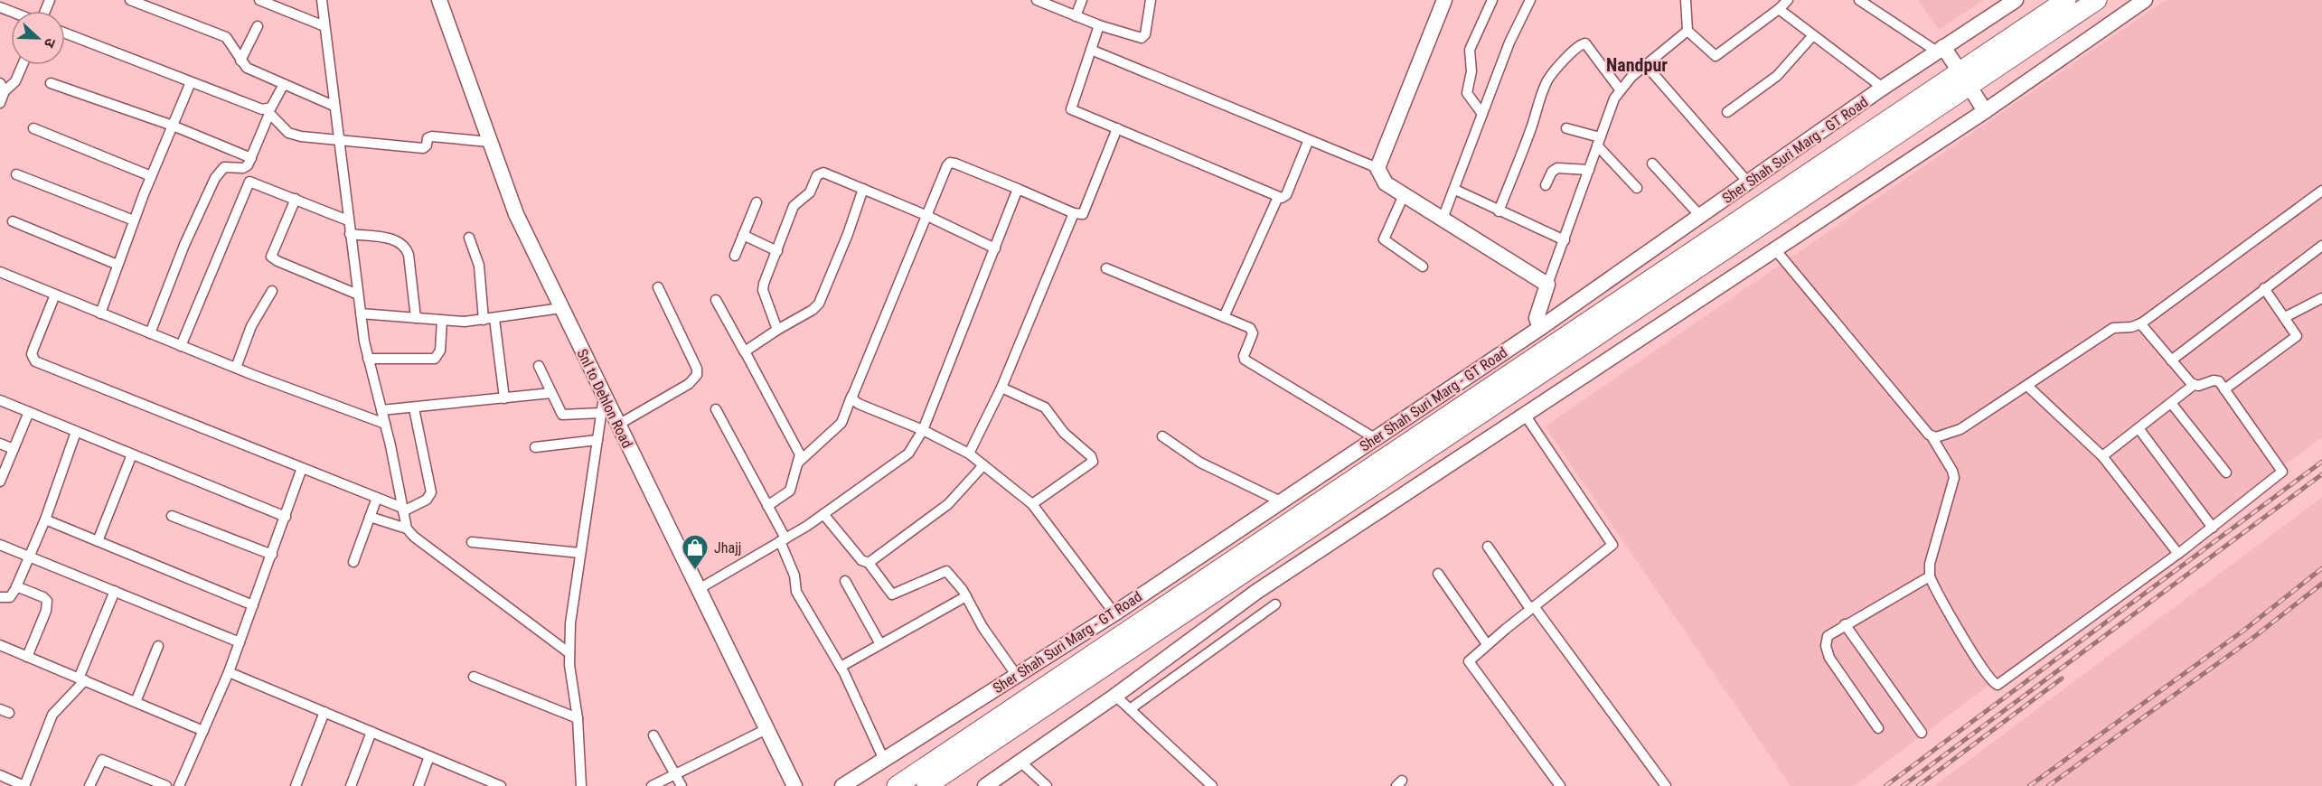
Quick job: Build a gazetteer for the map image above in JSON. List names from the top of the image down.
{
  "streets": {
    "highway": ["Sher Shah Suri Marg - GT Road"],
    "street": ["Snl to Dehlon Road"]
  },
  "districts": ["Nandpur"],
  "places": {
    "shop": ["Jhajj"]
  },
  "north": "right"
}
